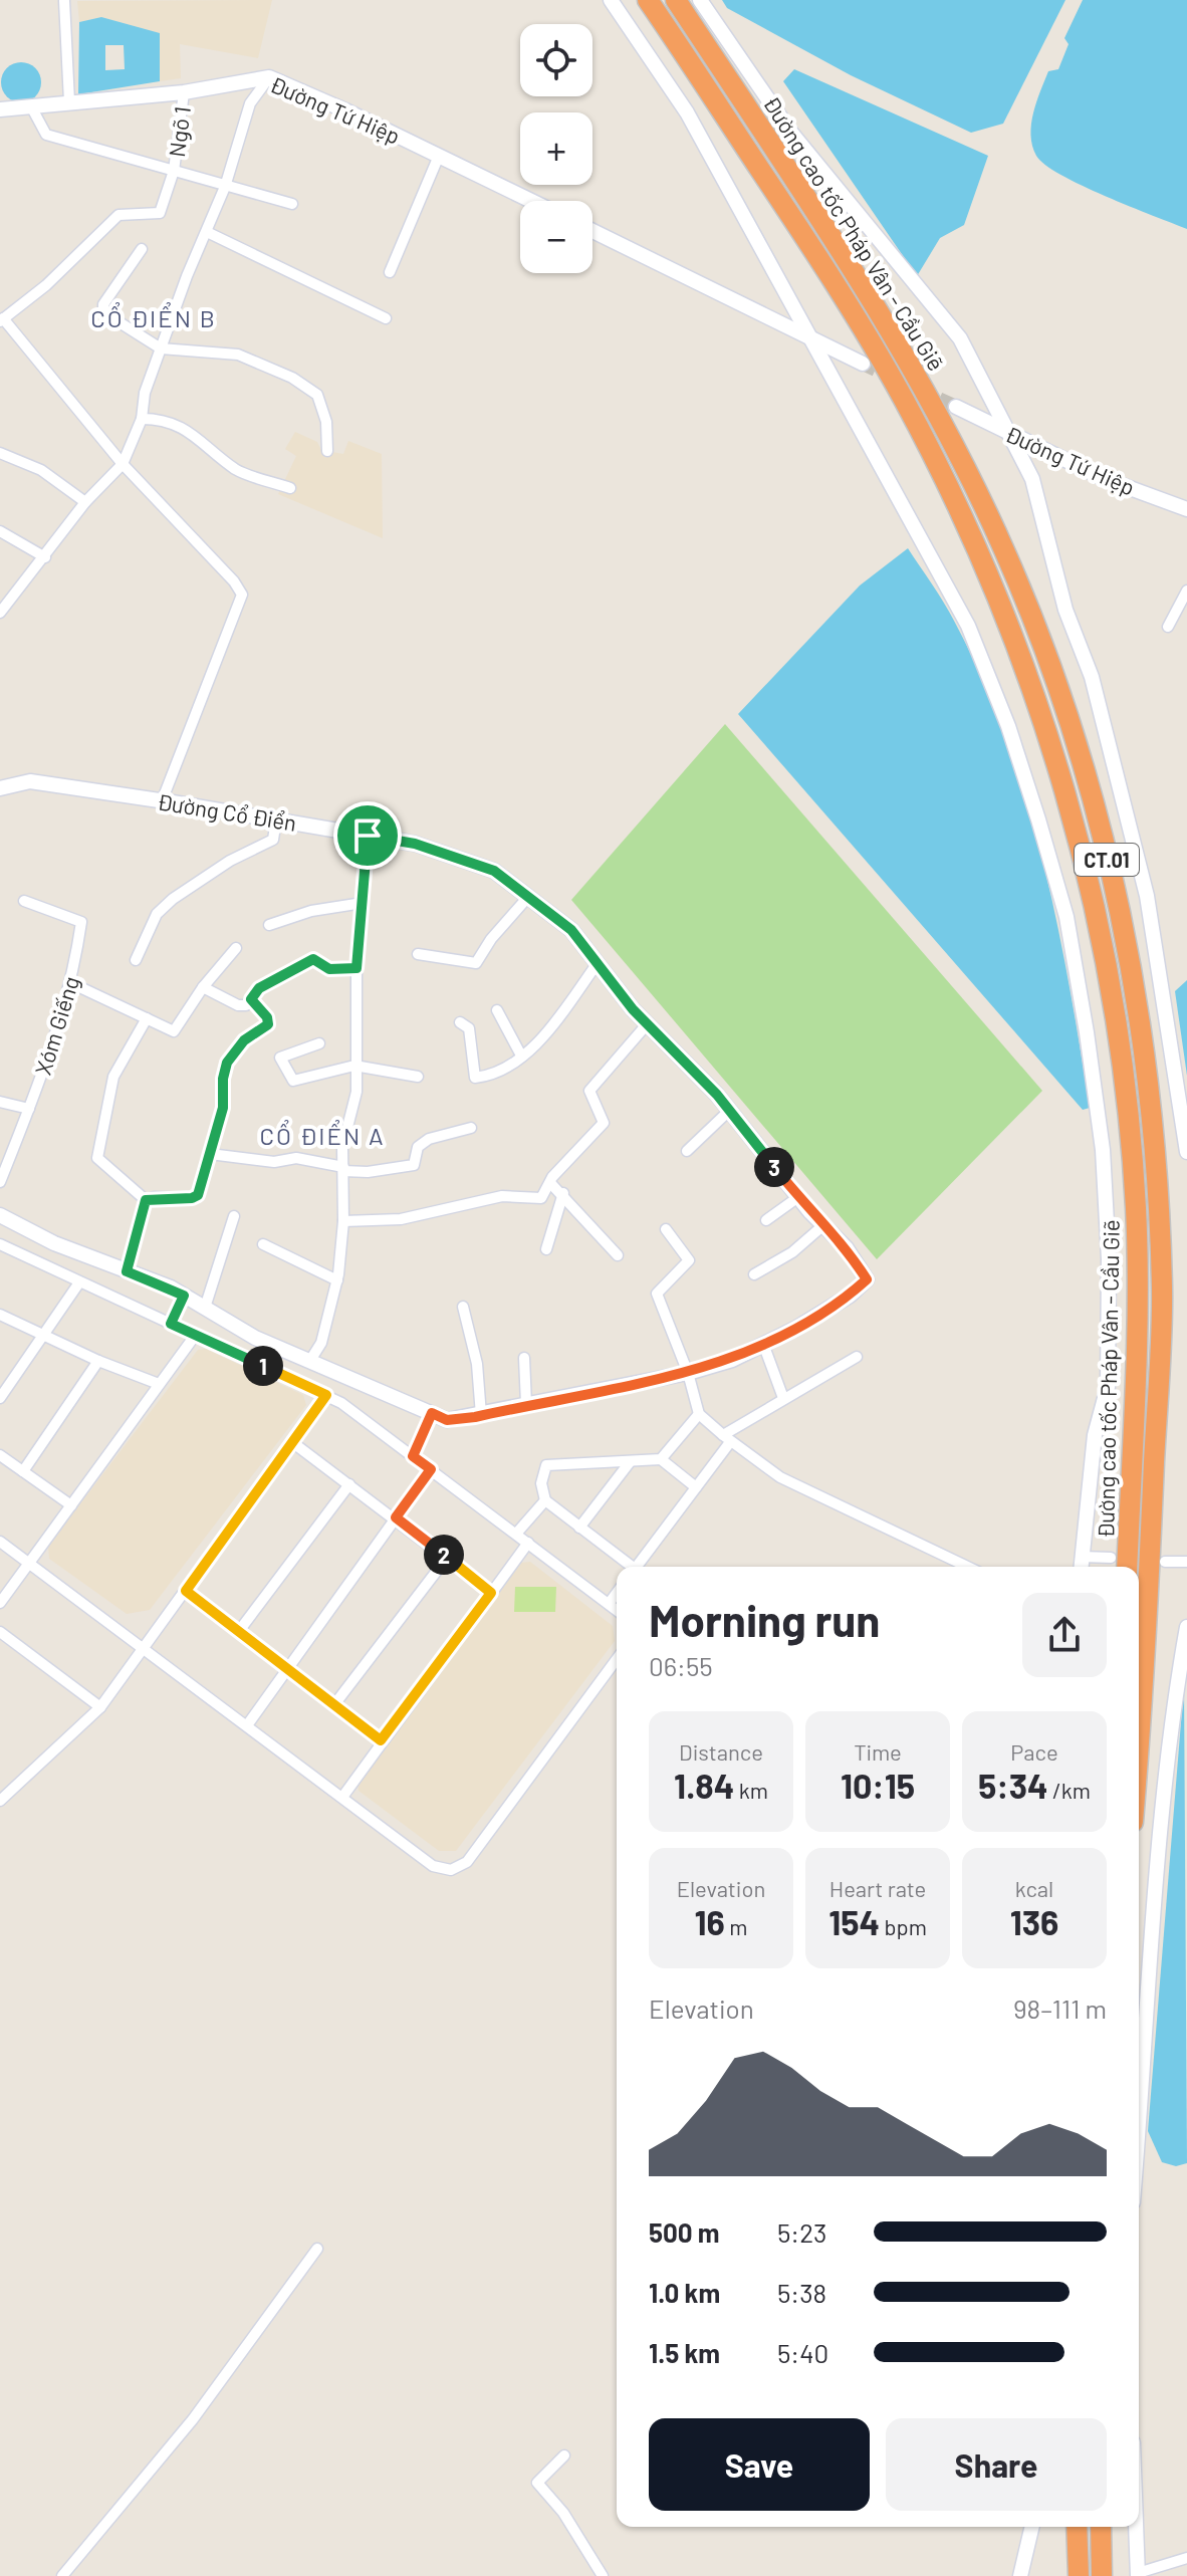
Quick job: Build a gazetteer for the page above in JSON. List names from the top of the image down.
{
  "streets": {
    "highway": ["Đường cao tốc Pháp Vân - Cầu Giẽ", "CT.01"],
    "street": [
      "Đường Tứ Hiệp",
      "Ngõ 1",
      "Đường Cổ Điển",
      "Xóm Giếng"
    ]
  },
  "crossings": [
    ["Đường Tứ Hiệp", "Ngõ 1"]
  ],
  "districts": ["CỔ ĐIỂN B", "CỔ ĐIỂN A"],
  "page": {
    "map_buttons": ["+", "−"],
    "pins": ["3", "1", "2"],
    "heading": ["Morning run", "06:55"],
    "stats": [
      ["Distance", "1.84 km"],
      ["Time", "10:15"],
      ["Pace", "5:34 /km"],
      ["Elevation", "16 m"],
      ["Heart rate", "154 bpm"],
      ["kcal", "136"]
    ],
    "chart": ["Elevation", "98–111 m"],
    "list": [
      {
        "name": "500 m",
        "note": "5:23"
      },
      {
        "name": "1.0 km",
        "note": "5:38"
      },
      {
        "name": "1.5 km",
        "note": "5:40"
      }
    ],
    "buttons": ["Save", "Share"]
  }
}
